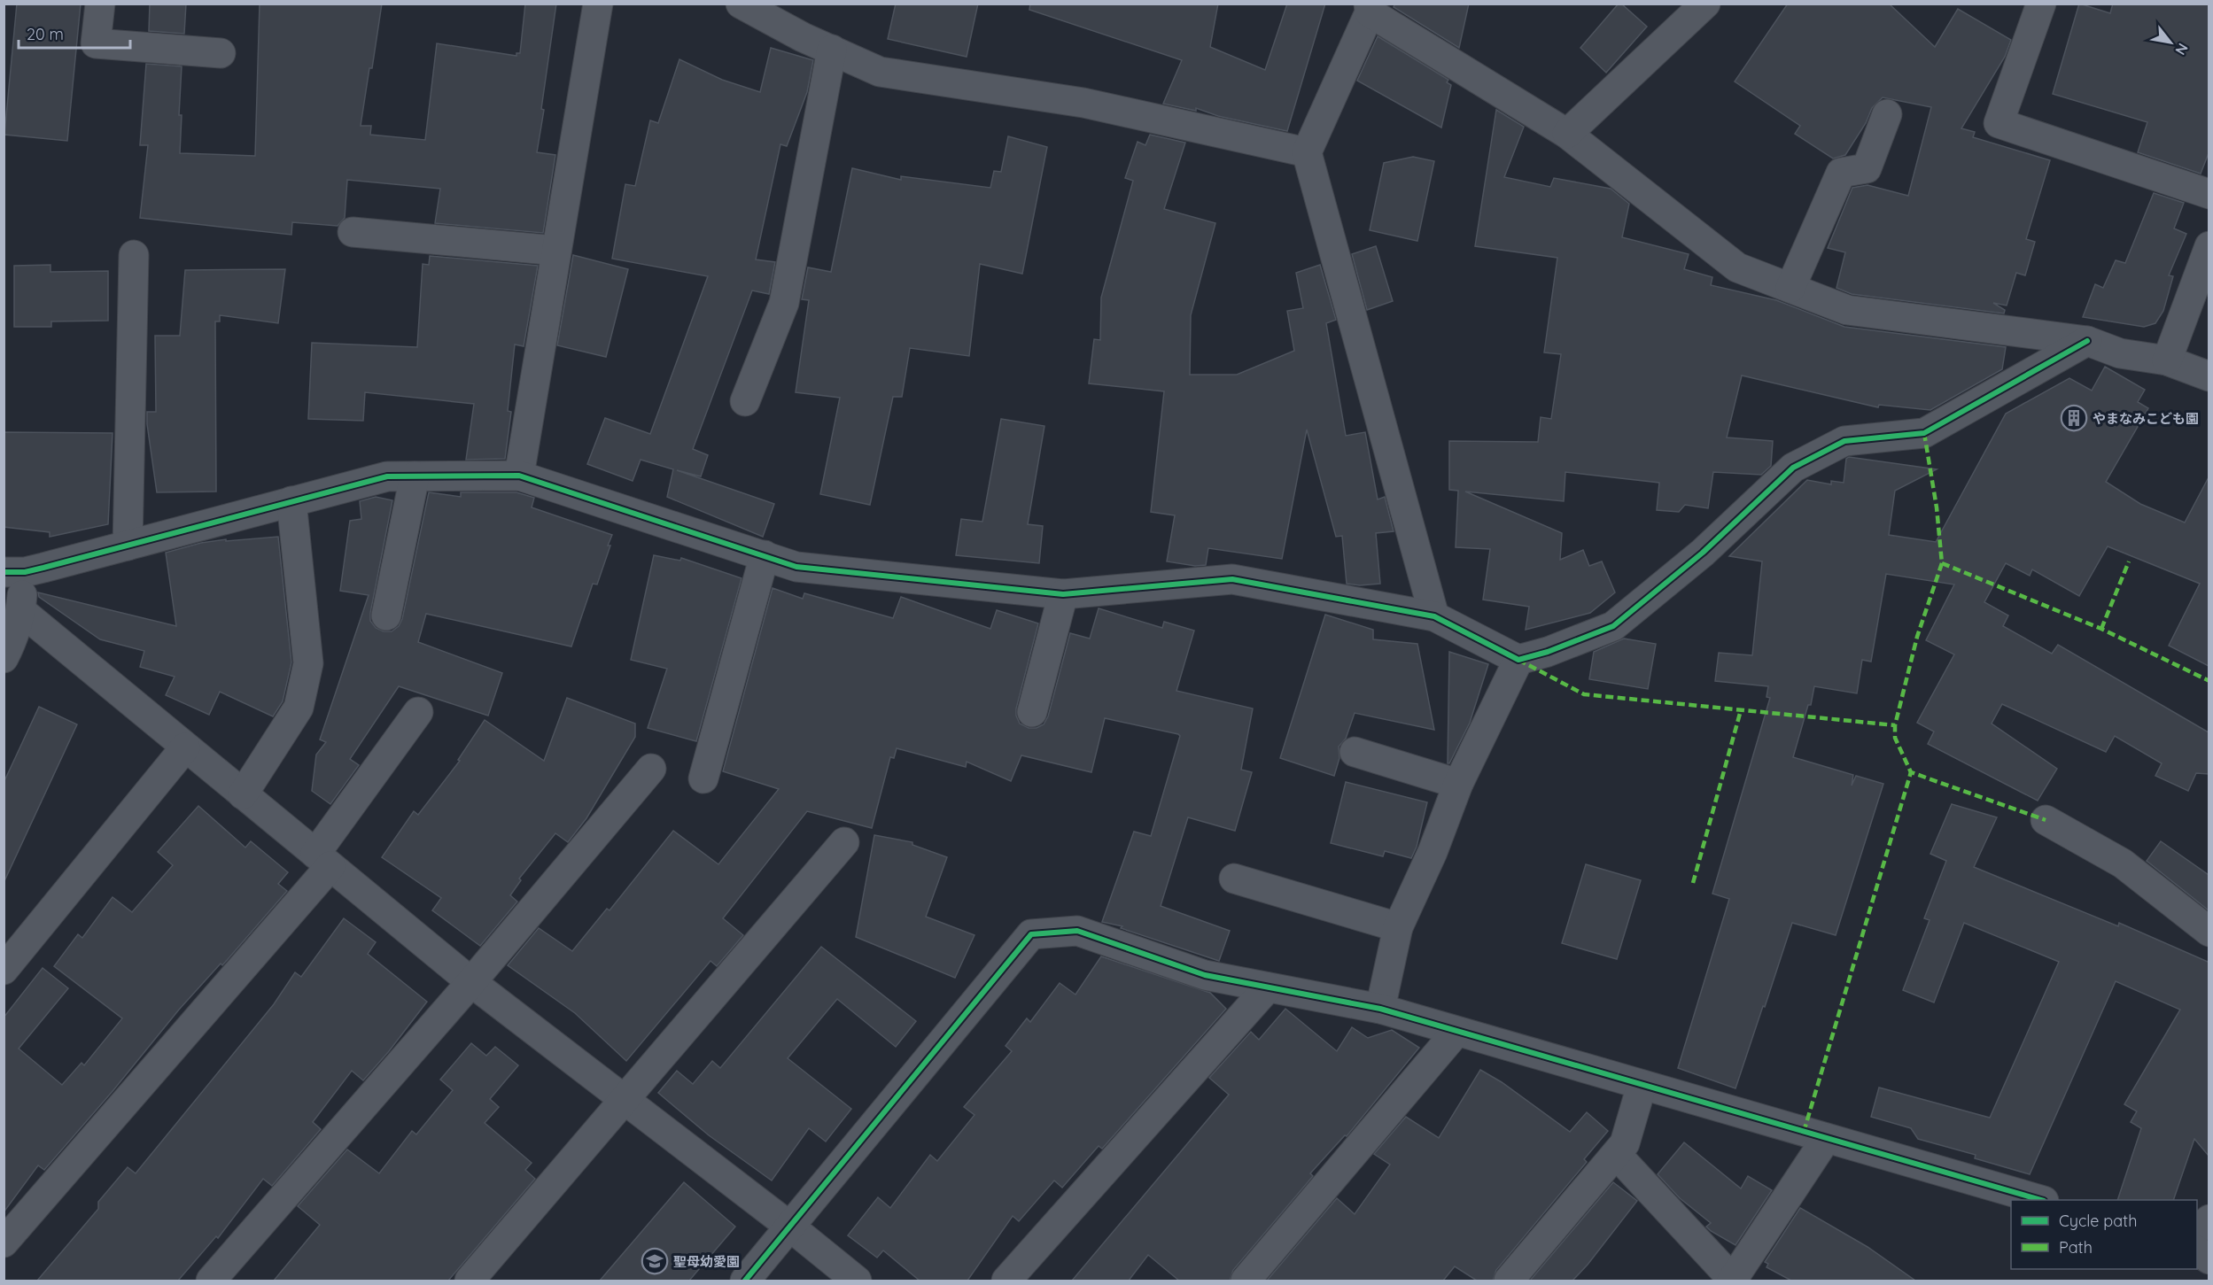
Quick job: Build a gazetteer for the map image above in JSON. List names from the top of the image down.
{
  "places": {
    "building": ["やまなみこども園"],
    "school or university": ["聖母幼愛園"]
  },
  "legend": ["Cycle path", "Path"],
  "scale_bar": "20 m",
  "north": "bottom right"
}
